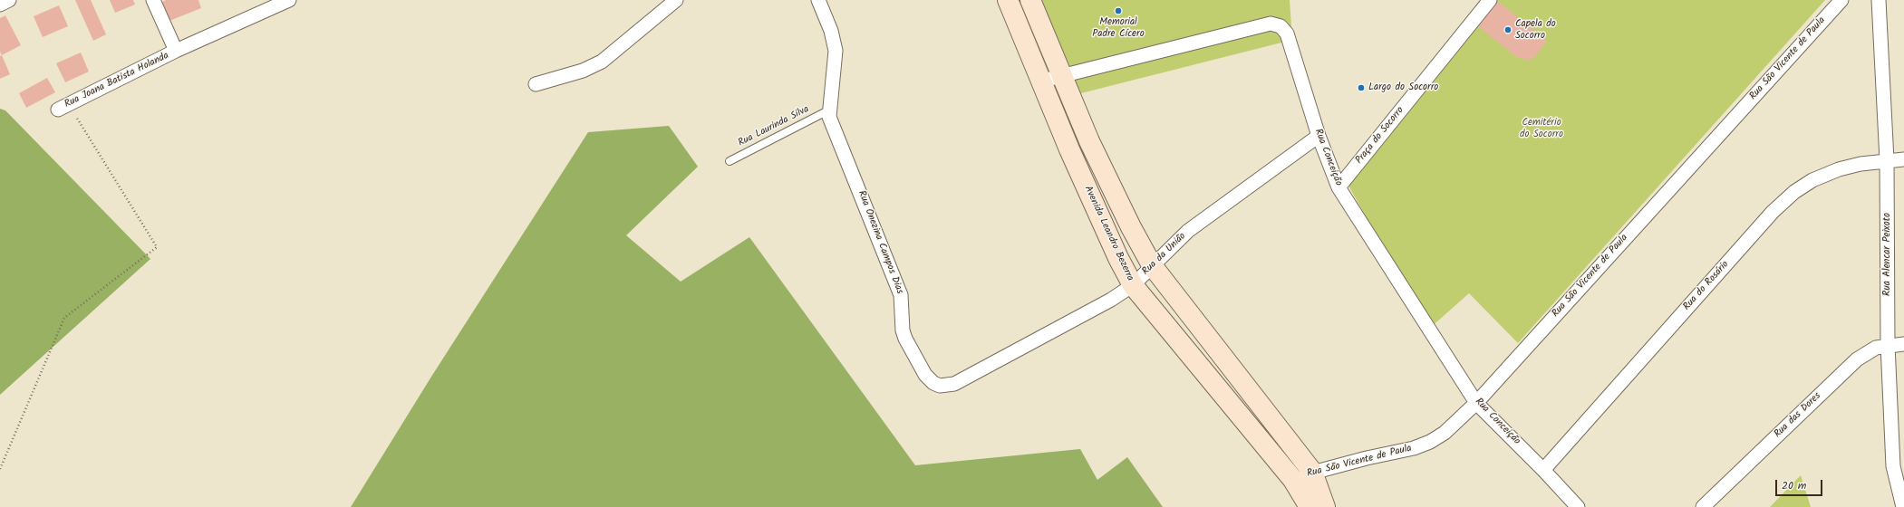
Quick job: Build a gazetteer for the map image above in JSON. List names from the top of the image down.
{
  "streets": {
    "street": [
      "Rua São Vicente de Paula",
      "Rua Joana Batista Holanda",
      "Praça do Socorro",
      "Rua Conceição",
      "Avenida Leandro Bezerra",
      "Rua Onezina Campos Dias",
      "Rua da União",
      "Rua Alencar Peixoto",
      "Rua do Rosário",
      "Rua das Dores"
    ],
    "lane": ["Rua Laurinda Silva"]
  },
  "crossings": [
    ["Rua São Vicente de Paula", "Rua Conceição"],
    ["Rua São Vicente de Paula", "Avenida Leandro Bezerra"],
    ["Rua Laurinda Silva", "Rua Onezina Campos Dias"],
    ["Praça do Socorro", "Rua Conceição"],
    ["Rua Conceição", "Avenida Leandro Bezerra"],
    ["Rua Conceição", "Rua da União"],
    ["Rua Conceição", "Rua do Rosário"],
    ["Avenida Leandro Bezerra", "Rua da União"],
    ["Rua Onezina Campos Dias", "Rua da União"],
    ["Rua Alencar Peixoto", "Rua do Rosário"],
    ["Rua Alencar Peixoto", "Rua das Dores"]
  ],
  "parks": ["Cemitério do Socorro"],
  "places": ["Memorial Padre Cícero", "Capela do Socorro", "Largo do Socorro"],
  "scale_bar": "20 m"
}
